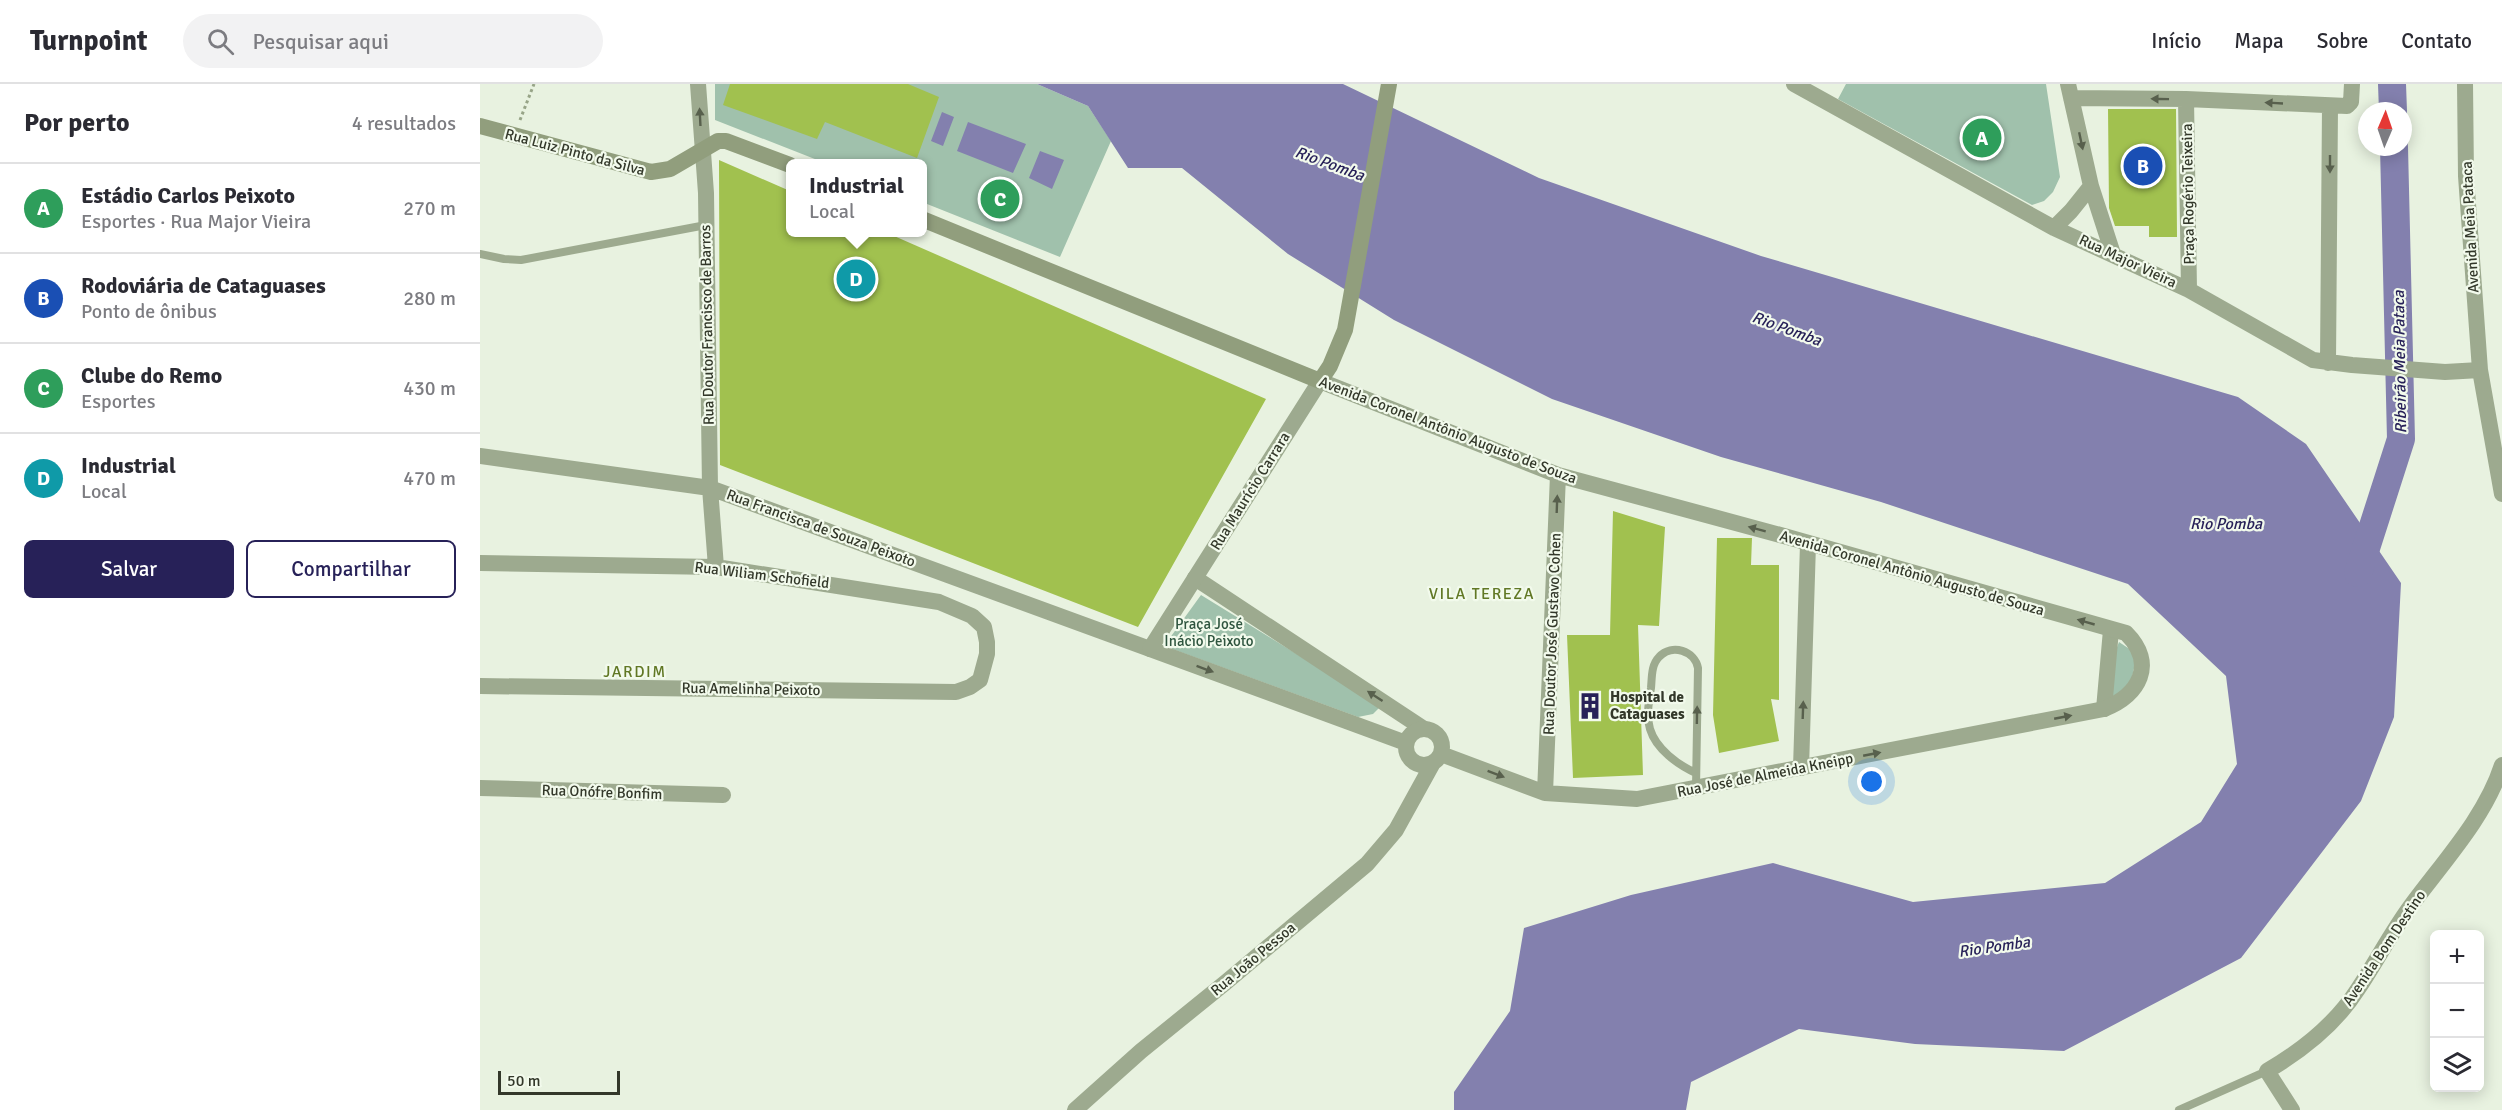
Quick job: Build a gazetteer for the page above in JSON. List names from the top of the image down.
{
  "streets": {
    "main road": ["Rua Luiz Pinto da Silva", "Avenida Coronel Antônio Augusto de Souza", "Rua Maurício Carrara"],
    "street": [
      "Praça Rogério Teixeira",
      "Avenida Meia Pataca",
      "Rua Major Vieira",
      "Rua Doutor Francisco de Barros",
      "Rua Francisca de Souza Peixoto",
      "Rua Wiliam Schofield",
      "Rua Doutor José Gustavo Cohen",
      "Rua Amelinha Peixoto",
      "Rua José de Almeida Kneipp",
      "Rua Onófre Bonfim",
      "Avenida Bom Destino",
      "Rua João Pessoa"
    ]
  },
  "crossings": [
    ["Rua Luiz Pinto da Silva", "Rua Doutor Francisco de Barros"],
    ["Praça Rogério Teixeira", "Rua Major Vieira"],
    ["Avenida Meia Pataca", "Rua Major Vieira"],
    ["Rua Doutor Francisco de Barros", "Rua Francisca de Souza Peixoto"],
    ["Rua Doutor Francisco de Barros", "Rua Wiliam Schofield"],
    ["Avenida Coronel Antônio Augusto de Souza", "Rua Maurício Carrara"],
    ["Avenida Coronel Antônio Augusto de Souza", "Rua Doutor José Gustavo Cohen"],
    ["Avenida Coronel Antônio Augusto de Souza", "Rua José de Almeida Kneipp"],
    ["Rua Maurício Carrara", "Rua Francisca de Souza Peixoto"],
    ["Rua Wiliam Schofield", "Rua Amelinha Peixoto"],
    ["Rua Doutor José Gustavo Cohen", "Rua José de Almeida Kneipp"],
    ["Rua José de Almeida Kneipp", "Rua João Pessoa"]
  ],
  "one_way": ["Avenida Coronel Antônio Augusto de Souza", "Rua Doutor José Gustavo Cohen", "Rua José de Almeida Kneipp"],
  "districts": ["VILA TEREZA", "JARDIM"],
  "water": ["Rio Pomba", "Ribeirão Meia Pataca"],
  "parks": ["Praça José Inácio Peixoto"],
  "places": {
    "building": ["Hospital de Cataguases"]
  },
  "scale_bar": "50 m",
  "north": "top",
  "page": {
    "header": "Turnpoint",
    "search": "Pesquisar aqui",
    "nav": [
      "Início",
      "Mapa",
      "Sobre",
      "Contato"
    ],
    "heading": ["Por perto", "4 resultados"],
    "pins": [
      "A",
      "B",
      "C",
      "D"
    ],
    "popup": ["Industrial", "Local"],
    "list": [
      {
        "mark": "A",
        "name": "Estádio Carlos Peixoto",
        "note": "Esportes · Rua Major Vieira",
        "value": "270 m"
      },
      {
        "mark": "B",
        "name": "Rodoviária de Cataguases",
        "note": "Ponto de ônibus",
        "value": "280 m"
      },
      {
        "mark": "C",
        "name": "Clube do Remo",
        "note": "Esportes",
        "value": "430 m"
      },
      {
        "mark": "D",
        "name": "Industrial",
        "note": "Local",
        "value": "470 m"
      }
    ],
    "buttons": ["Salvar", "Compartilhar"],
    "map_buttons": ["+", "−"],
    "scale": "50 m"
  }
}
